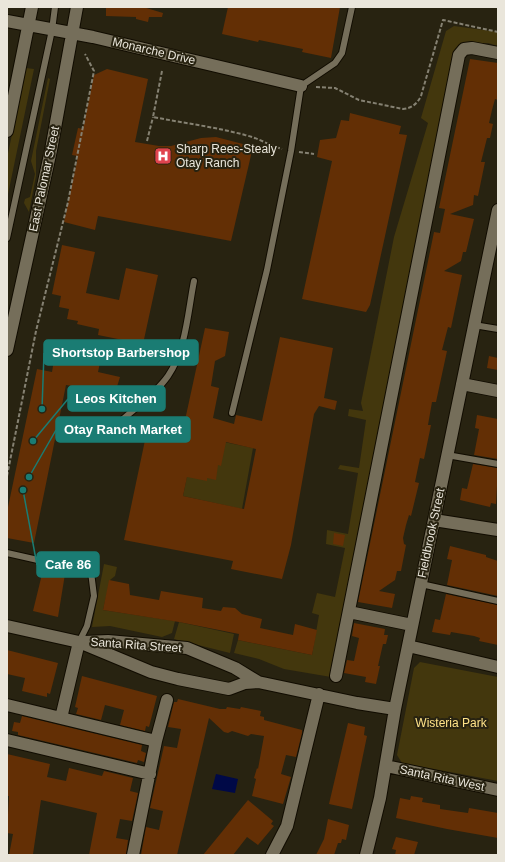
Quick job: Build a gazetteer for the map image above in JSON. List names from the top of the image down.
{
  "streets": {
    "street": [
      "Monarche Drive",
      "East Palomar Street",
      "Fieldbrook Street",
      "Santa Rita Street",
      "Santa Rita West"
    ]
  },
  "crossings": [
    ["Monarche Drive", "East Palomar Street"],
    ["Fieldbrook Street", "Santa Rita Street"],
    ["Fieldbrook Street", "Santa Rita West"]
  ],
  "parks": ["Wisteria Park"],
  "places": {
    "hospital": ["Sharp Rees-Stealy Otay Ranch"],
    "other": [
      "Shortstop Barbershop",
      "Leos Kitchen",
      "Otay Ranch Market",
      "Cafe 86"
    ]
  }
}
